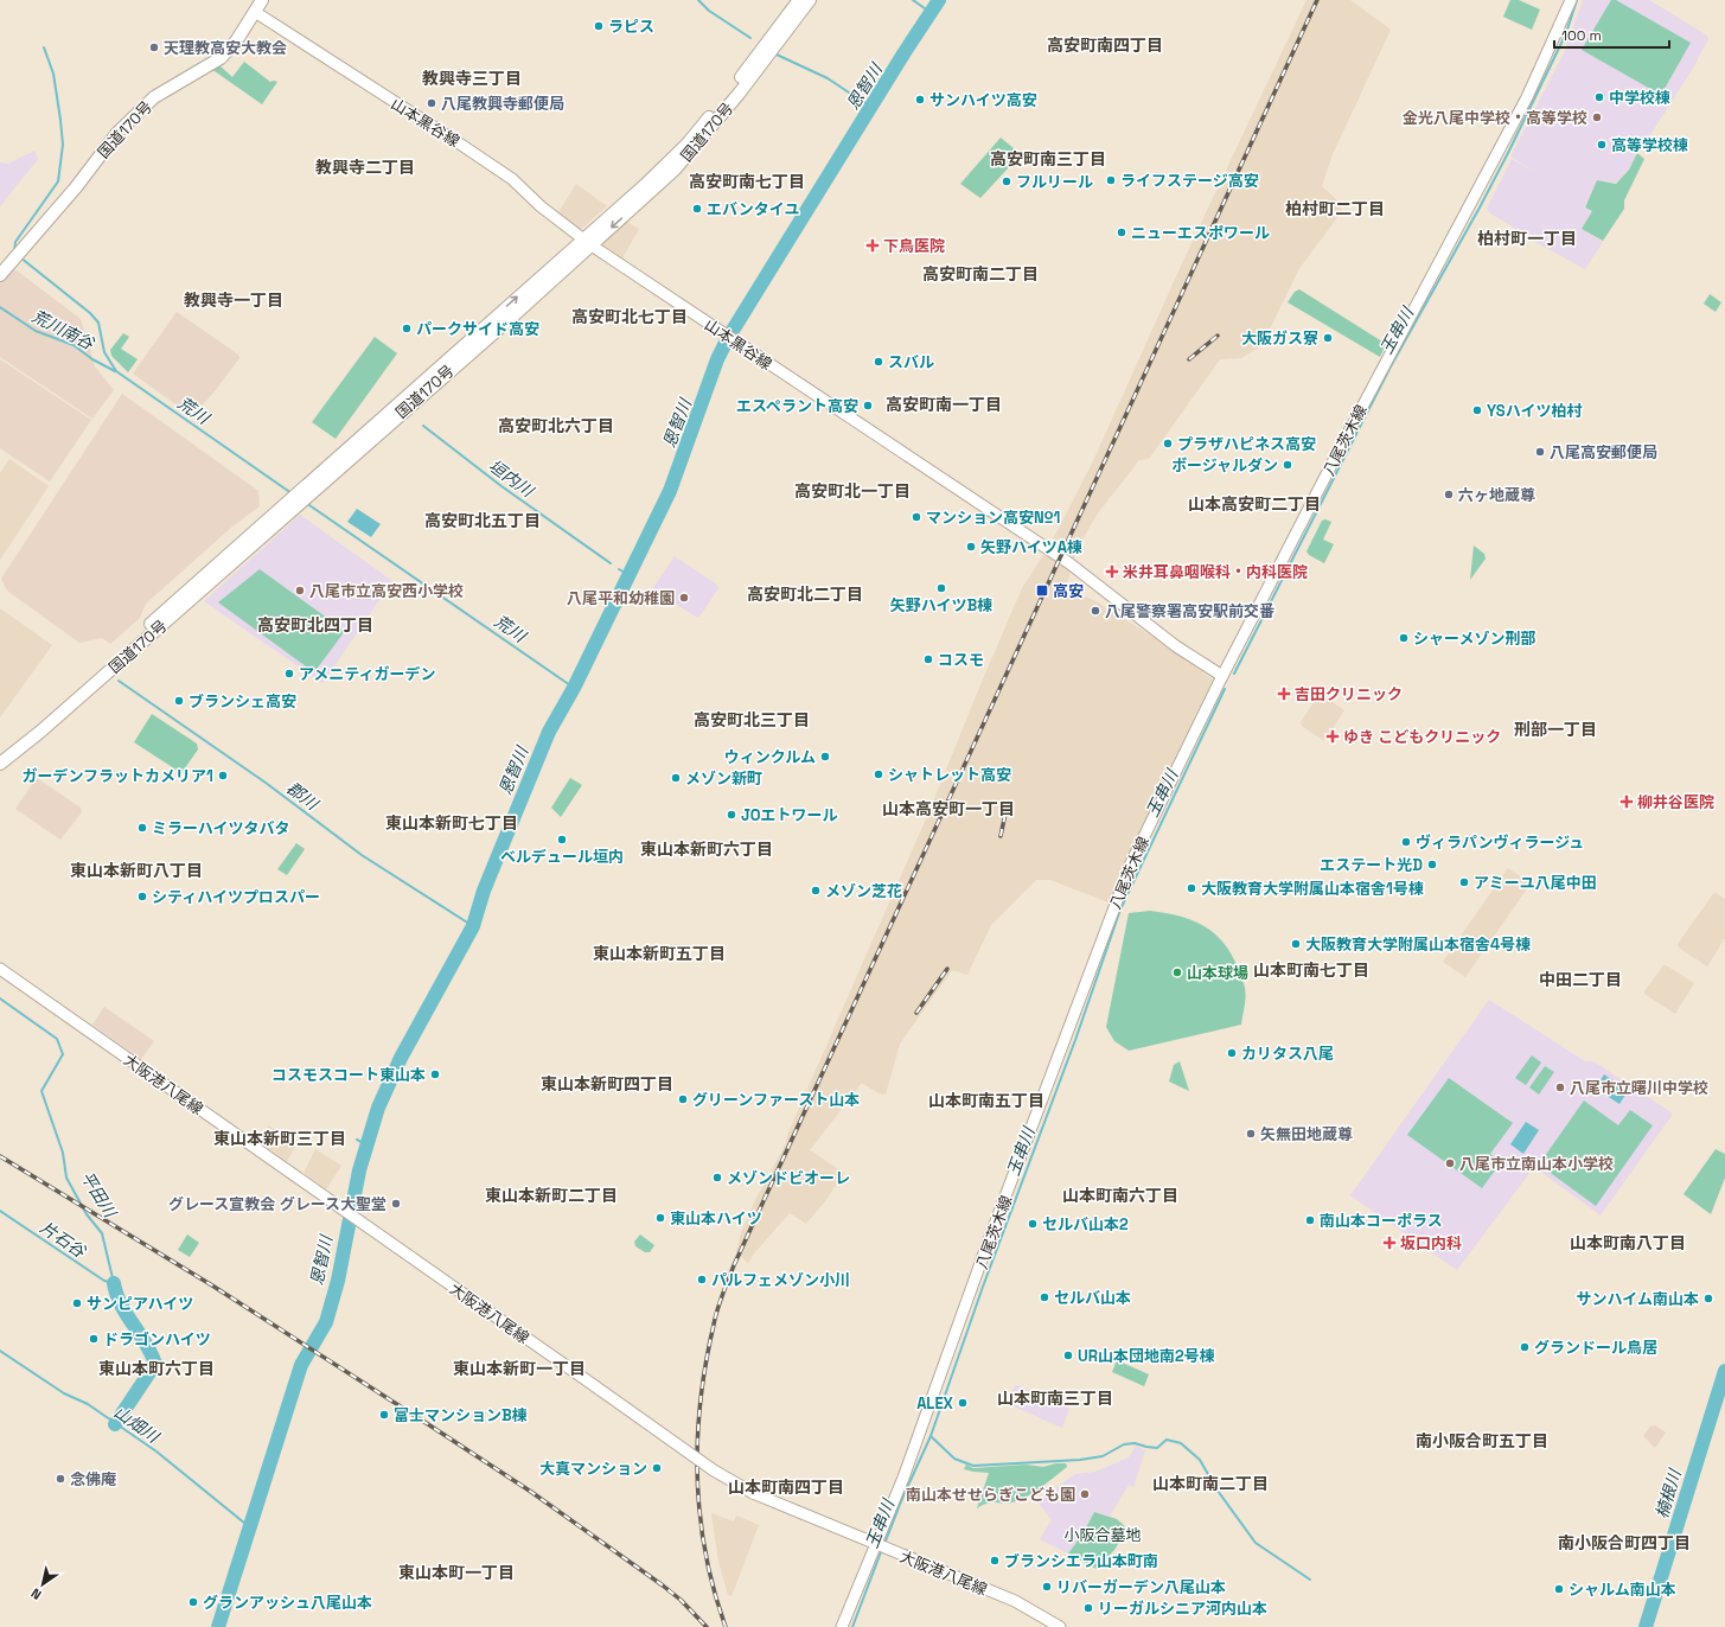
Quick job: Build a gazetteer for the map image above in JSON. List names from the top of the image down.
{
  "streets": {
    "highway": ["国道170号"],
    "main road": ["山本黒谷線", "八尾茨木線", "大阪港八尾線"]
  },
  "crossings": [
    ["山本黒谷線", "国道170号"],
    ["山本黒谷線", "八尾茨木線"],
    ["八尾茨木線", "大阪港八尾線"]
  ],
  "districts": [
    "高安町南四丁目",
    "教興寺三丁目",
    "高安町南三丁目",
    "教興寺二丁目",
    "高安町南七丁目",
    "柏村町二丁目",
    "柏村町一丁目",
    "高安町南二丁目",
    "教興寺一丁目",
    "高安町北七丁目",
    "高安町南一丁目",
    "高安町北六丁目",
    "高安町北一丁目",
    "山本高安町二丁目",
    "高安町北五丁目",
    "高安町北二丁目",
    "高安町北四丁目",
    "高安町北三丁目",
    "刑部一丁目",
    "山本高安町一丁目",
    "東山本新町七丁目",
    "東山本新町六丁目",
    "東山本新町八丁目",
    "東山本新町五丁目",
    "山本町南七丁目",
    "中田二丁目",
    "東山本新町四丁目",
    "山本町南五丁目",
    "東山本新町三丁目",
    "東山本新町二丁目",
    "山本町南六丁目",
    "山本町南八丁目",
    "東山本町六丁目",
    "東山本新町一丁目",
    "山本町南三丁目",
    "南小阪合町五丁目",
    "山本町南二丁目",
    "山本町南四丁目",
    "南小阪合町四丁目",
    "東山本町一丁目"
  ],
  "water": [
    "恩智川",
    "荒川南谷",
    "玉串川",
    "荒川",
    "垣内川",
    "郡川",
    "平田川",
    "片石谷",
    "山畑川",
    "楠根川"
  ],
  "parks": ["小阪合墓地"],
  "places": {
    "other": [
      "ラピス",
      "天理教高安大教会",
      "中学校棟",
      "サンハイツ高安",
      "八尾教興寺郵便局",
      "金光八尾中学校・高等学校",
      "高等学校棟",
      "ライフステージ高安",
      "フルリール",
      "エバンタイユ",
      "ニューエスポワール",
      "パークサイド高安",
      "大阪ガス寮",
      "スバル",
      "エスペラント高安",
      "YSハイツ柏村",
      "プラザハピネス高安",
      "八尾高安郵便局",
      "ボージャルダン",
      "六ヶ地蔵尊",
      "マンション高安№1",
      "矢野ハイツA棟",
      "矢野ハイツB棟",
      "八尾市立高安西小学校",
      "八尾平和幼稚園",
      "八尾警察署高安駅前交番",
      "シャーメゾン刑部",
      "コスモ",
      "アメニティガーデン",
      "ブランシェ高安",
      "ウィンクルム",
      "シャトレット高安",
      "ガーデンフラットカメリア1",
      "メゾン新町",
      "JOエトワール",
      "ミラーハイツタバタ",
      "ベルデュール垣内",
      "ヴィラパンヴィラージュ",
      "エステート光D",
      "アミーユ八尾中田",
      "大阪教育大学附属山本宿舎1号棟",
      "メゾン芝花",
      "シティハイツプロスパー",
      "大阪教育大学附属山本宿舎4号棟",
      "山本球場",
      "カリタス八尾",
      "コスモスコート東山本",
      "八尾市立曙川中学校",
      "グリーンファースト山本",
      "矢無田地蔵尊",
      "八尾市立南山本小学校",
      "メゾンドビオーレ",
      "グレース宣教会 グレース大聖堂",
      "東山本ハイツ",
      "南山本コーポラス",
      "セルバ山本2",
      "パルフェメゾン小川",
      "セルバ山本",
      "サンハイム南山本",
      "サンピアハイツ",
      "ドラゴンハイツ",
      "グランドール鳥居",
      "UR山本団地南2号棟",
      "ALEX",
      "富士マンションB棟",
      "大真マンション",
      "念佛庵",
      "南山本せせらぎこども園",
      "ブランシエラ山本町南",
      "リバーガーデン八尾山本",
      "シャルム南山本",
      "グランアッシュ八尾山本",
      "リーガルシニア河内山本"
    ],
    "health": [
      "下鳥医院",
      "米井耳鼻咽喉科・内科医院",
      "吉田クリニック",
      "ゆき こどもクリニック",
      "柳井谷医院",
      "坂口内科"
    ],
    "transit": ["高安"]
  },
  "scale_bar": "100 m",
  "north": "bottom left"
}
